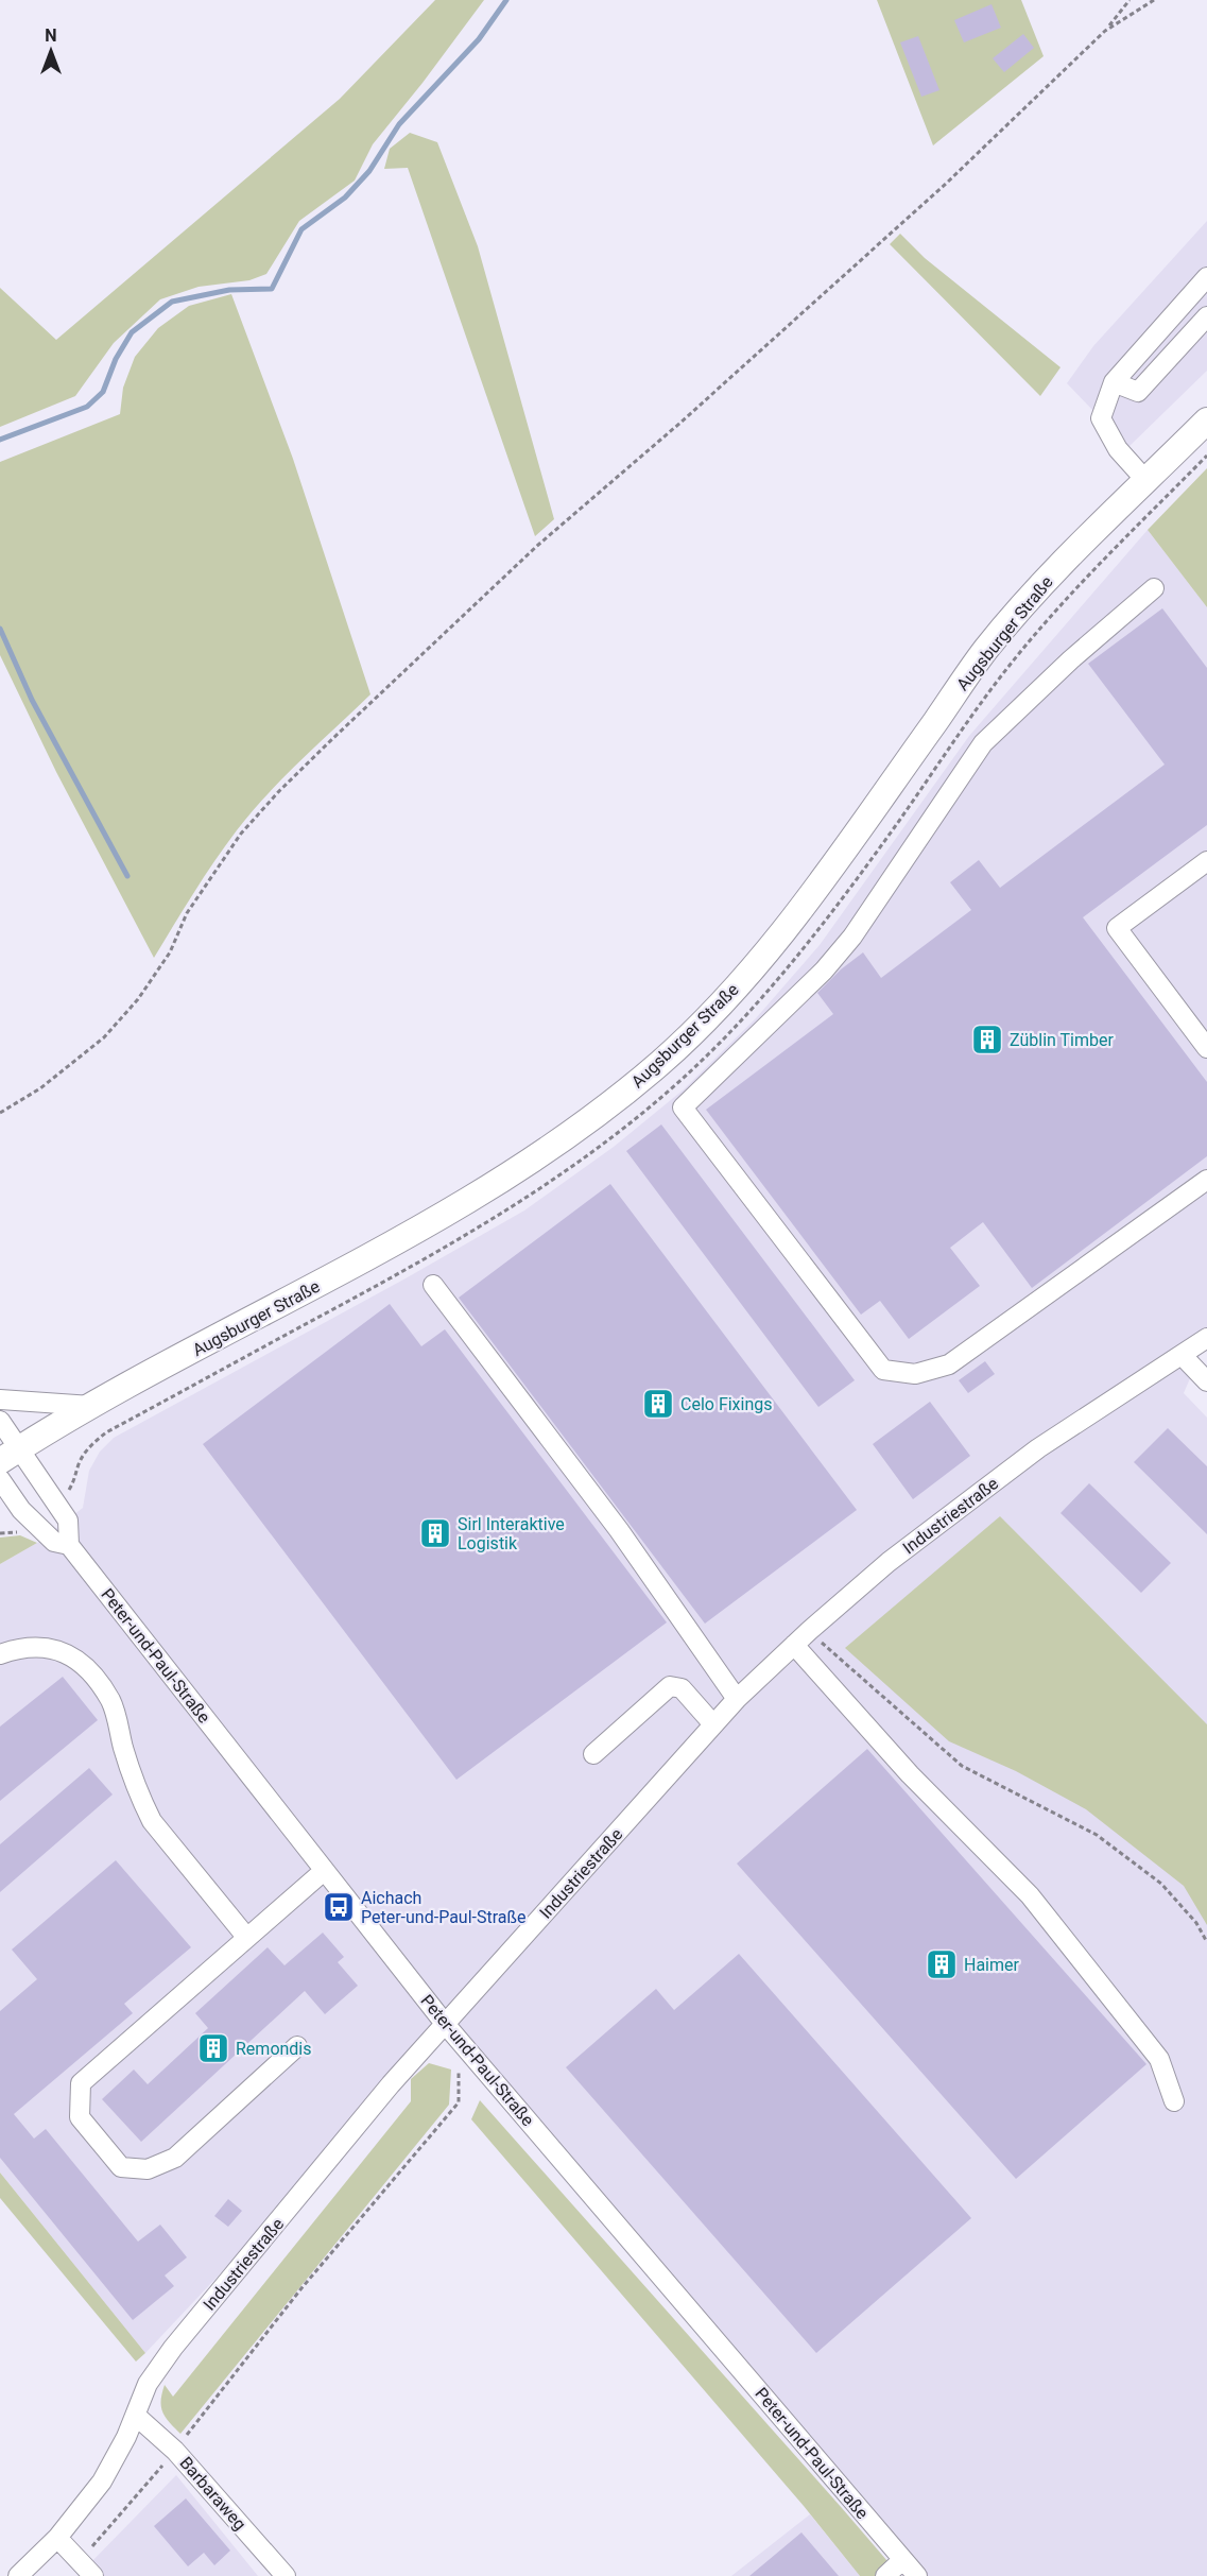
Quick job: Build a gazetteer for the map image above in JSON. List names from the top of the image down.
{
  "streets": {
    "main road": ["Augsburger Straße"],
    "street": ["Industriestraße", "Peter-und-Paul-Straße", "Barbaraweg"]
  },
  "crossings": [
    ["Augsburger Straße", "Peter-und-Paul-Straße"],
    ["Industriestraße", "Peter-und-Paul-Straße"],
    ["Industriestraße", "Barbaraweg"]
  ],
  "places": {
    "building": [
      "Züblin Timber",
      "Celo Fixings",
      "Sirl Interaktive Logistik",
      "Haimer",
      "Remondis"
    ],
    "bus stop": ["Aichach Peter-und-Paul-Straße"]
  },
  "north": "top"
}
